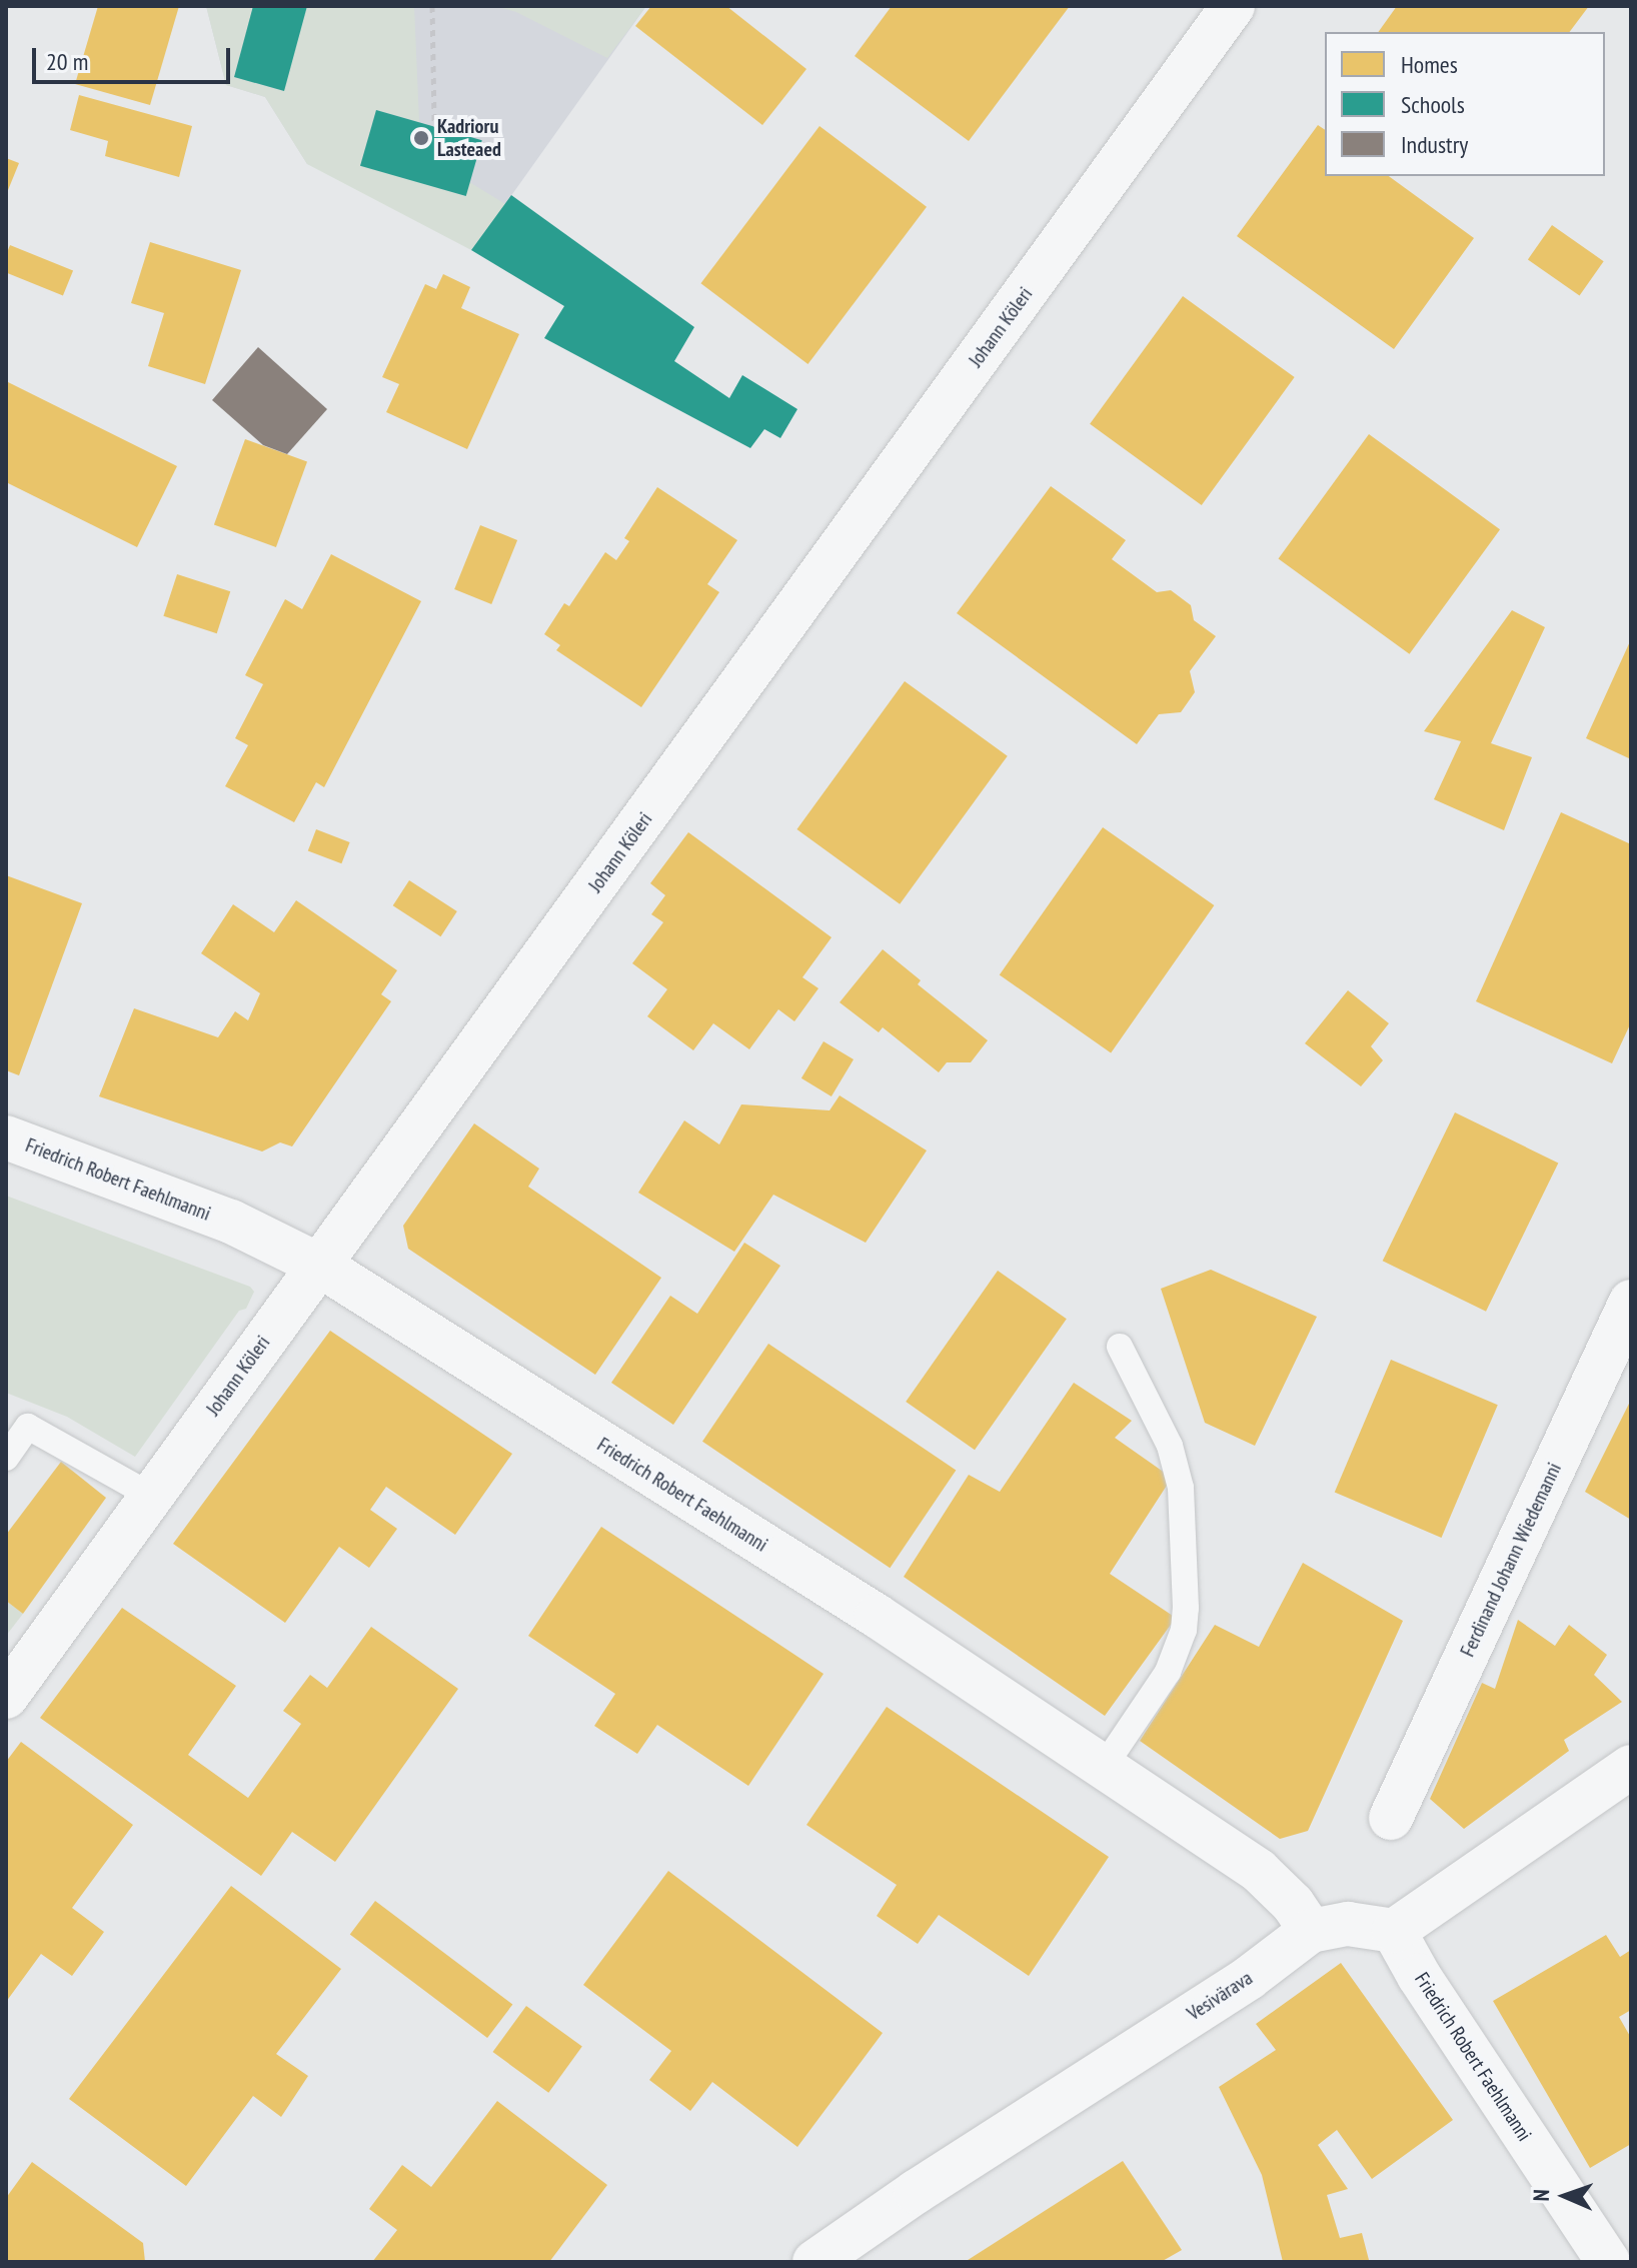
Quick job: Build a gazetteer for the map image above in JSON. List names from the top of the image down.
{
  "streets": {
    "street": [
      "Johann Köleri",
      "Friedrich Robert Faehlmanni",
      "Ferdinand Johann Wiedemanni",
      "Vesivärava"
    ]
  },
  "crossings": [
    ["Johann Köleri", "Friedrich Robert Faehlmanni"],
    ["Friedrich Robert Faehlmanni", "Vesivärava"]
  ],
  "places": ["Kadrioru Lasteaed"],
  "legend": ["Homes", "Schools", "Industry"],
  "scale_bar": "20 m",
  "north": "left"
}
